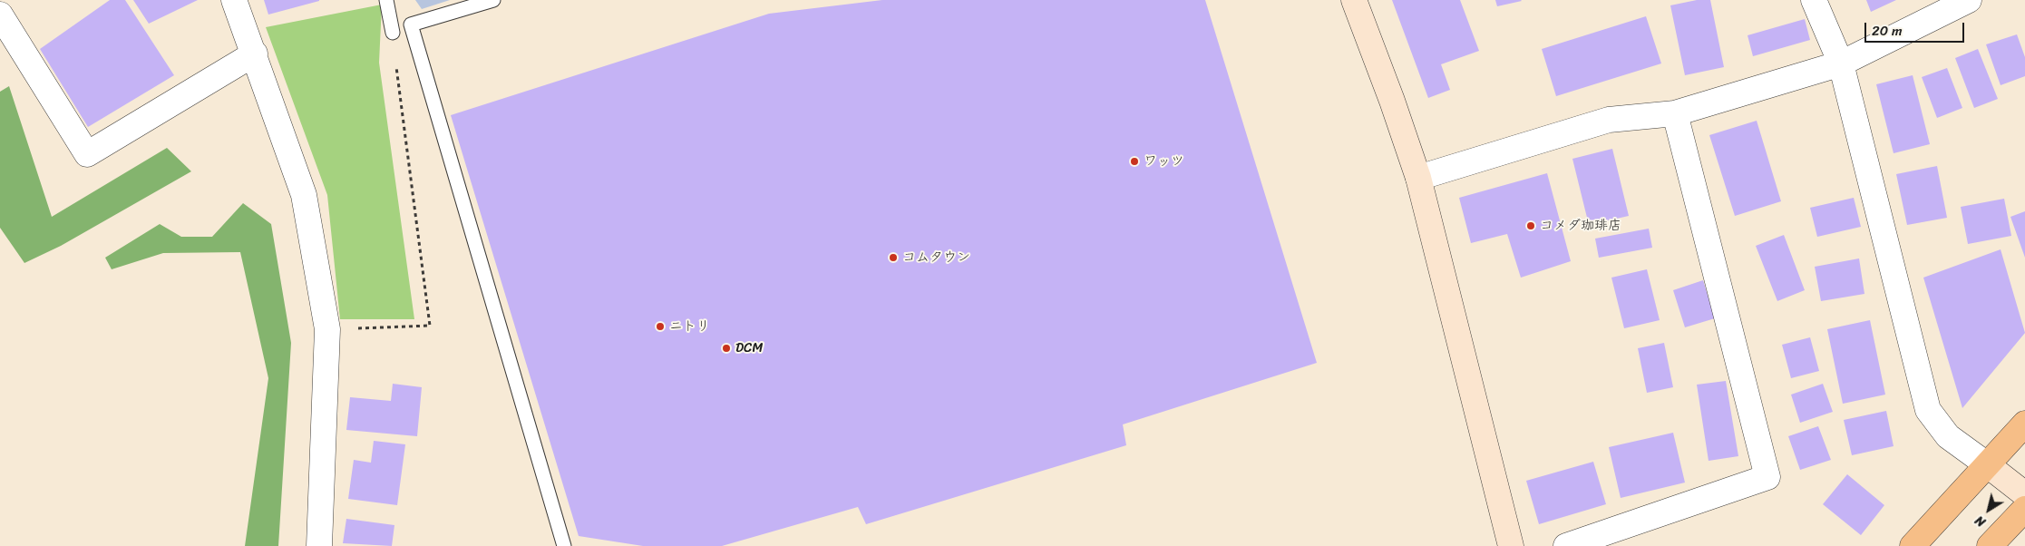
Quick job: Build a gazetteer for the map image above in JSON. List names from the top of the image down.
{
  "places": [
    "ワッツ",
    "コメダ珈琲店",
    "コムタウン",
    "ニトリ",
    "DCM"
  ],
  "scale_bar": "20 m",
  "north": "bottom left"
}
